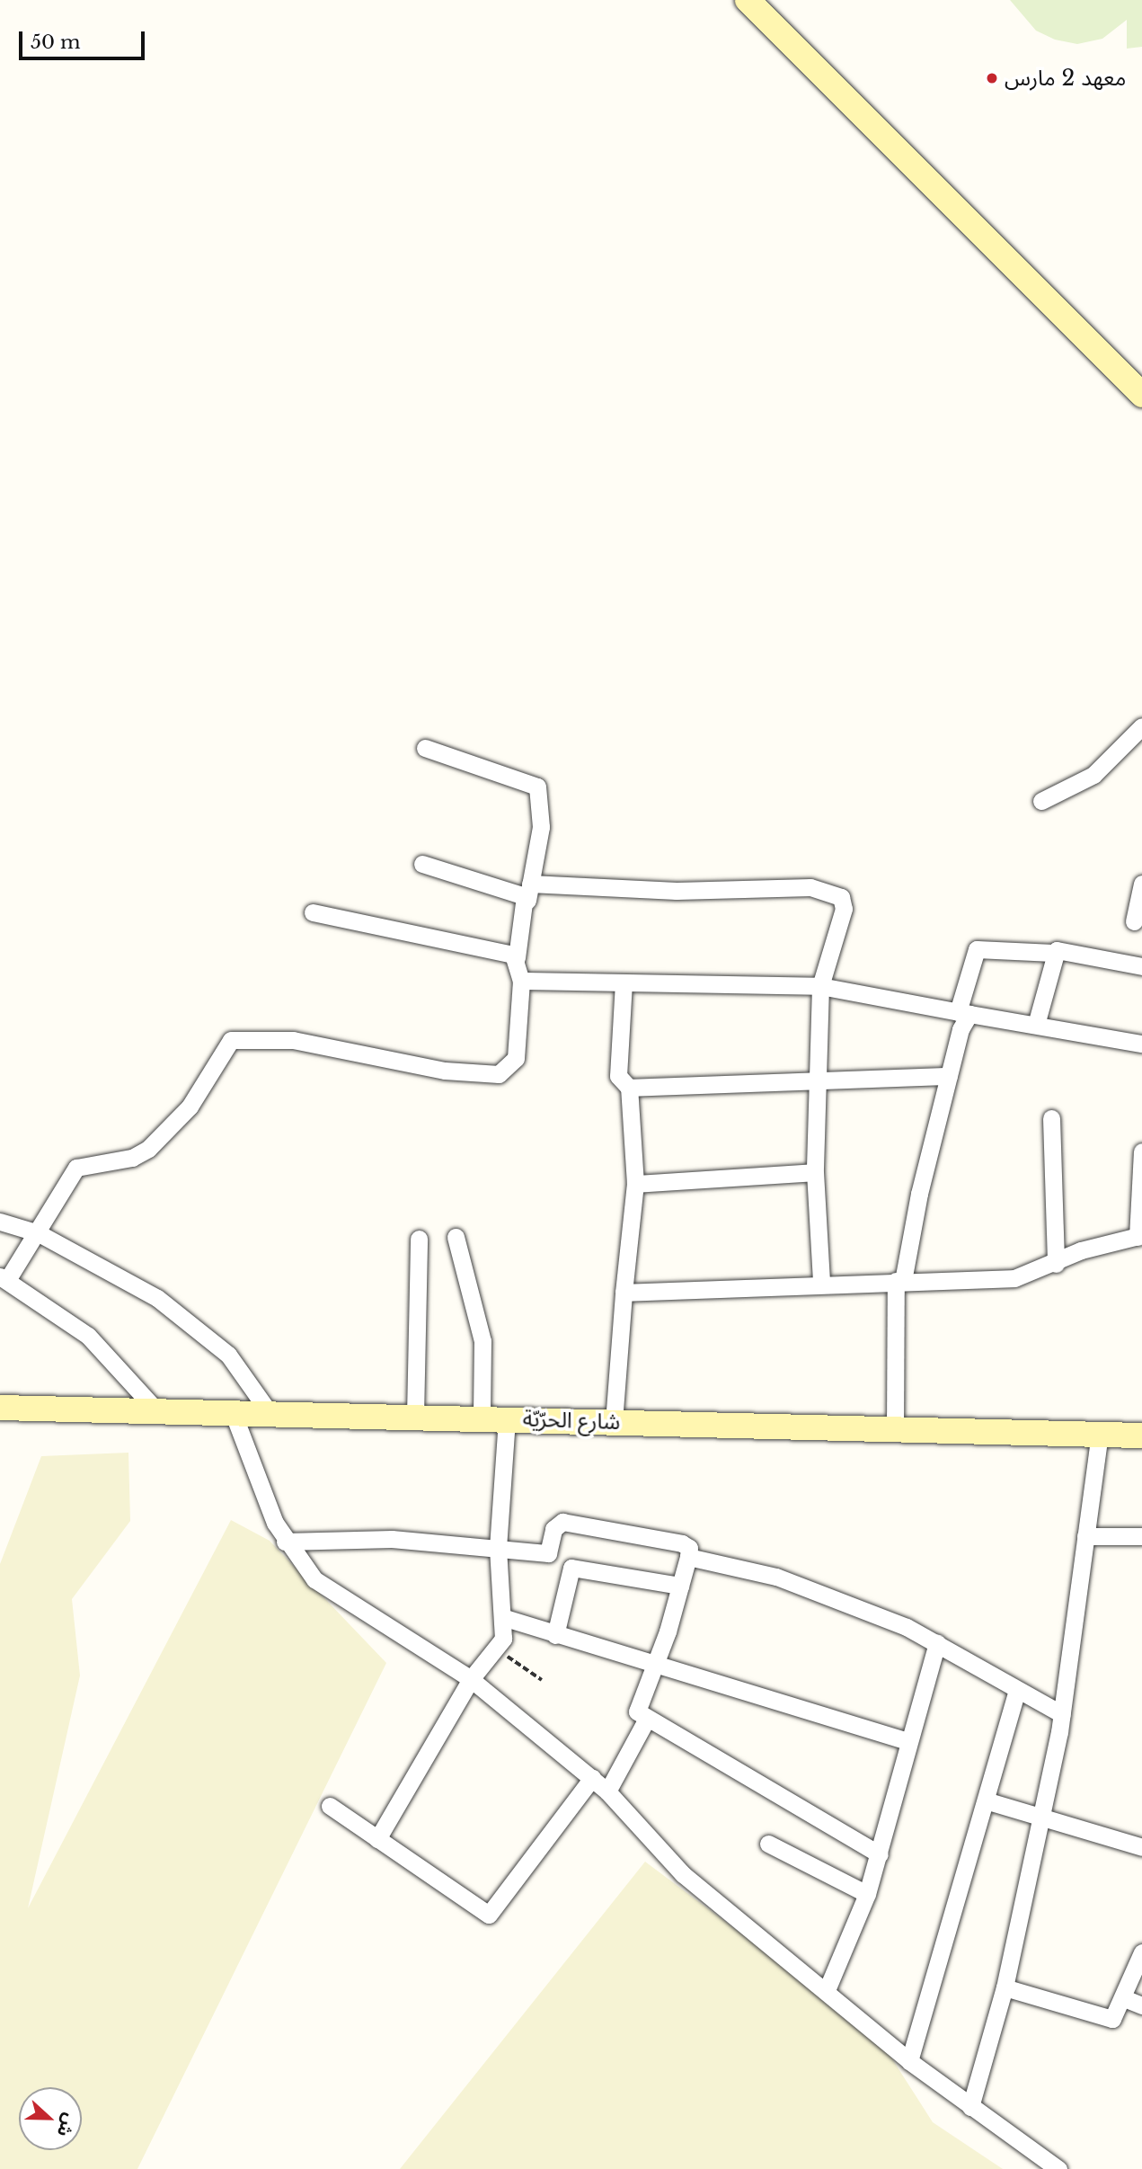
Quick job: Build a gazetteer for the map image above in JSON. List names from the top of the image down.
{
  "streets": {
    "main road": ["شارع الحرّيّة"]
  },
  "places": ["معهد 2 مارس"],
  "scale_bar": "50 m",
  "north": "right"
}
